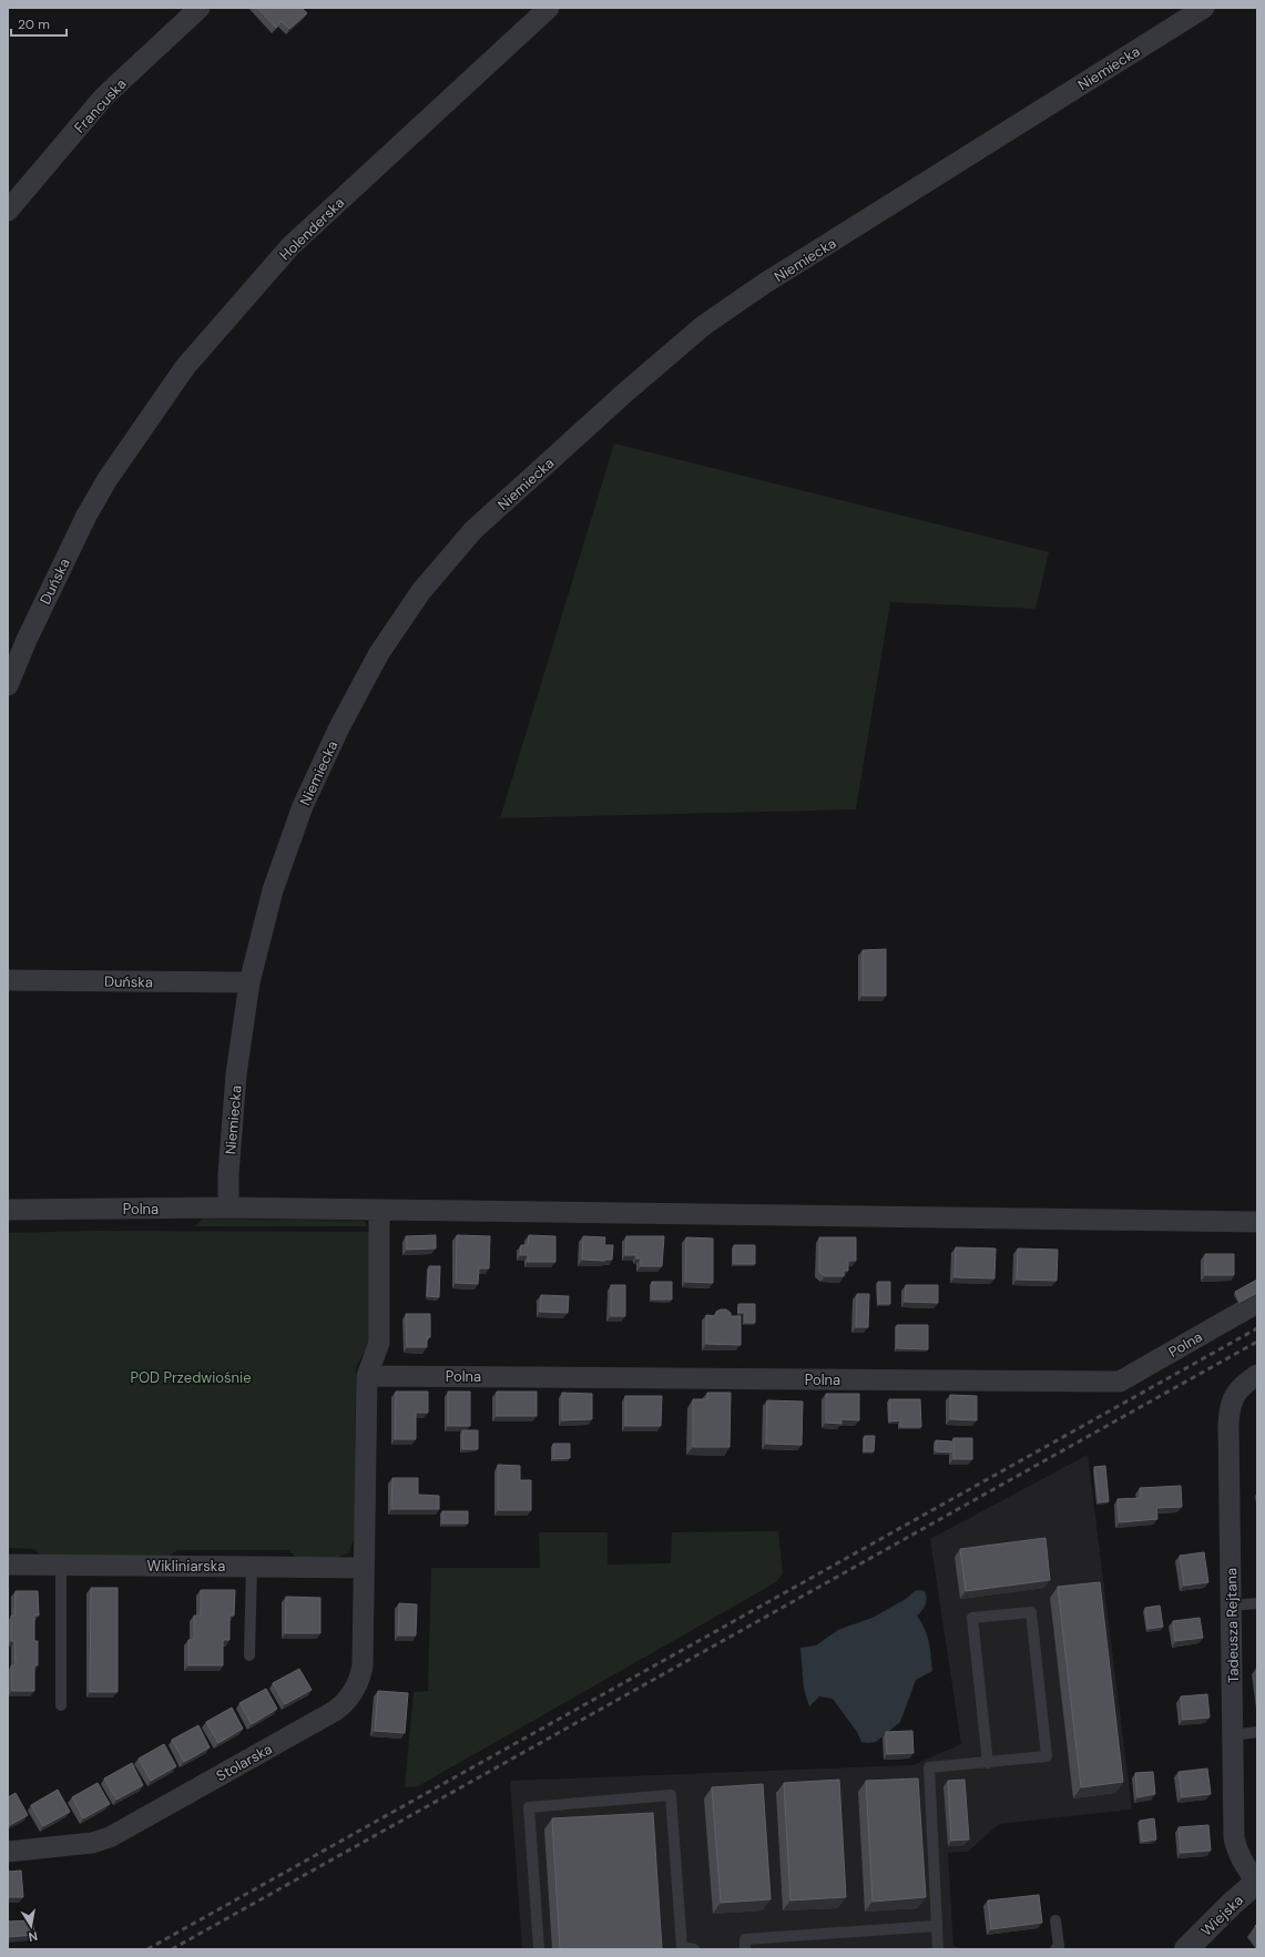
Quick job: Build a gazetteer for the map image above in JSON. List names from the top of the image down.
{
  "streets": {
    "street": [
      "Niemiecka",
      "Francuska",
      "Holenderska",
      "Duńska",
      "Polna",
      "Wikliniarska",
      "Tadeusza Rejtana",
      "Stolarska",
      "Wiejska"
    ]
  },
  "crossings": [
    ["Niemiecka", "Duńska"],
    ["Niemiecka", "Polna"],
    ["Holenderska", "Duńska"],
    ["Wikliniarska", "Stolarska"],
    ["Tadeusza Rejtana", "Wiejska"]
  ],
  "parks": ["POD Przedwiośnie"],
  "scale_bar": "20 m",
  "north": "bottom"
}
